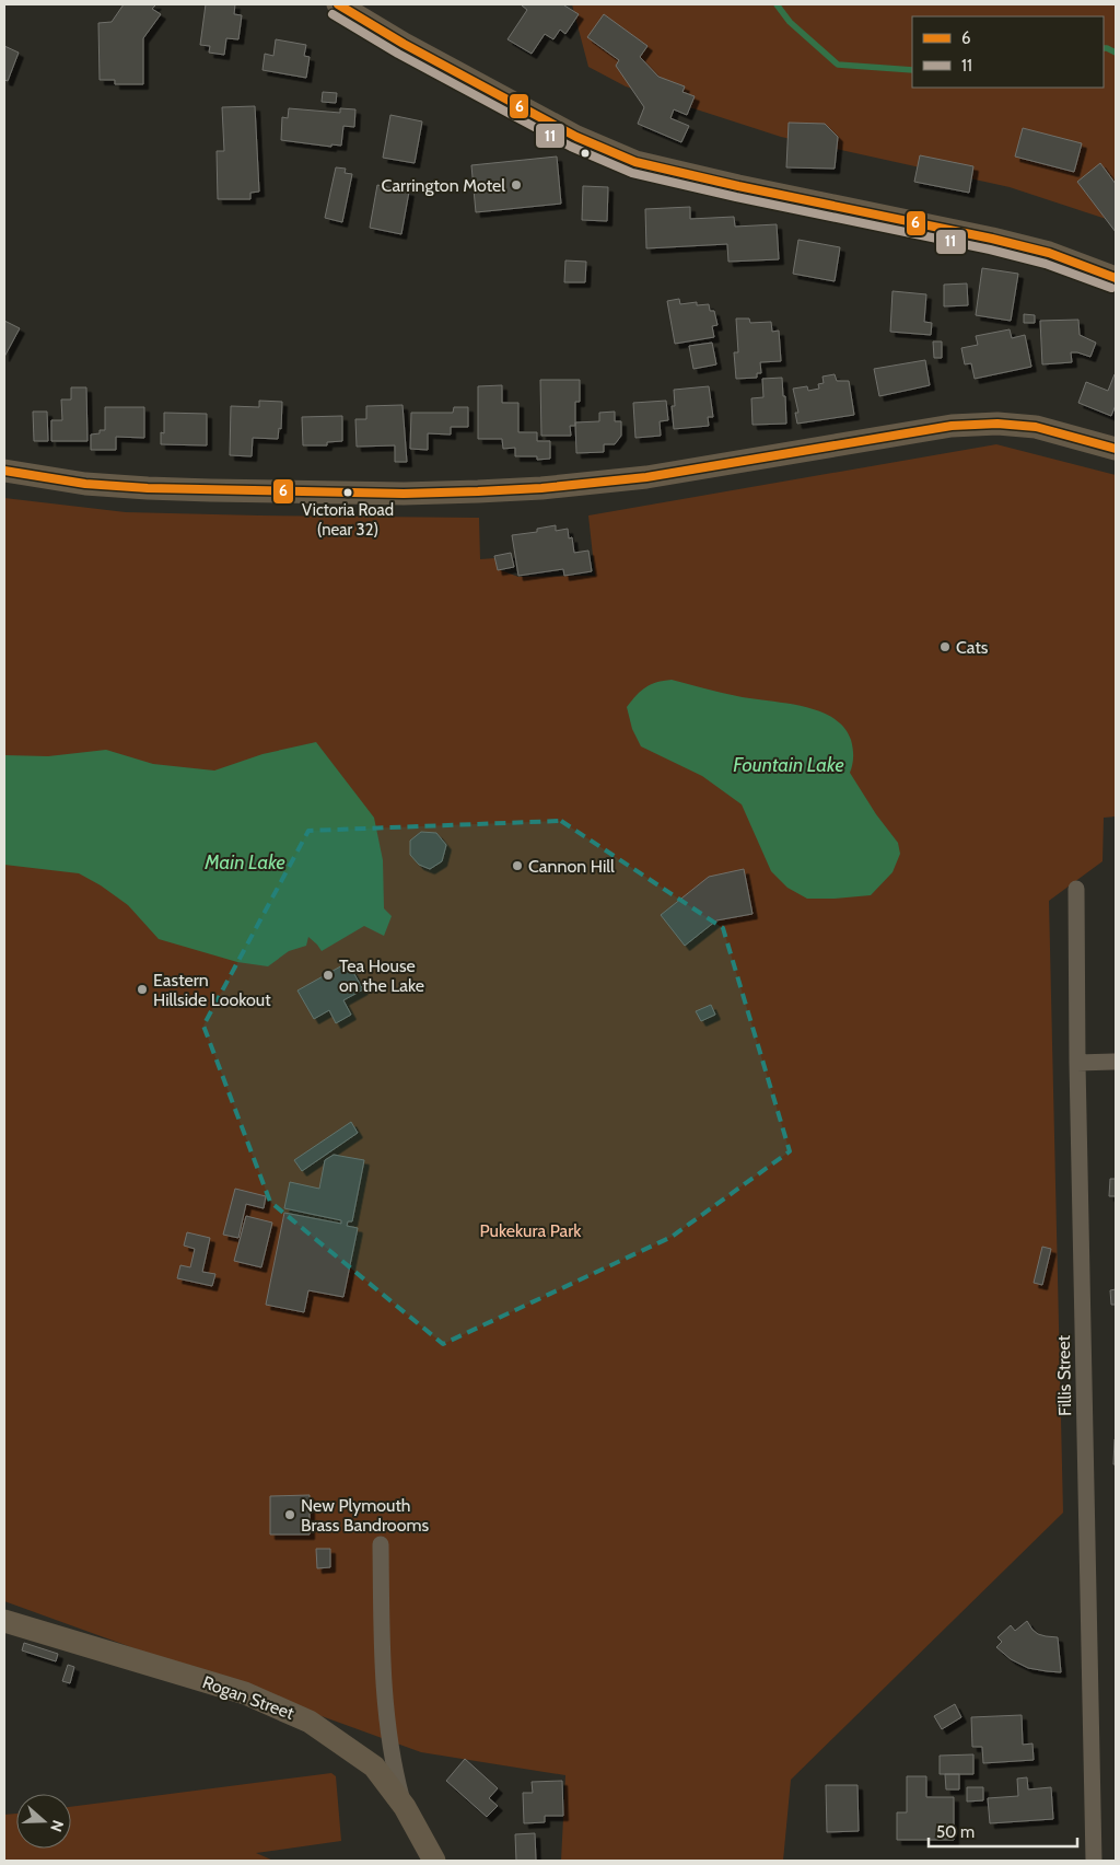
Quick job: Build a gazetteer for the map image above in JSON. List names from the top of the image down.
{
  "streets": {
    "street": ["Fillis Street", "Rogan Street"]
  },
  "water": ["Fountain Lake", "Main Lake"],
  "parks": ["Pukekura Park"],
  "places": [
    "Carrington Motel",
    "Victoria Road (near 32)",
    "Cats",
    "Cannon Hill",
    "Tea House on the Lake",
    "Eastern Hillside Lookout",
    "New Plymouth Brass Bandrooms"
  ],
  "lines": ["transit line 6", "transit line 11"],
  "legend": ["6", "11"],
  "scale_bar": "50 m",
  "north": "right"
}
